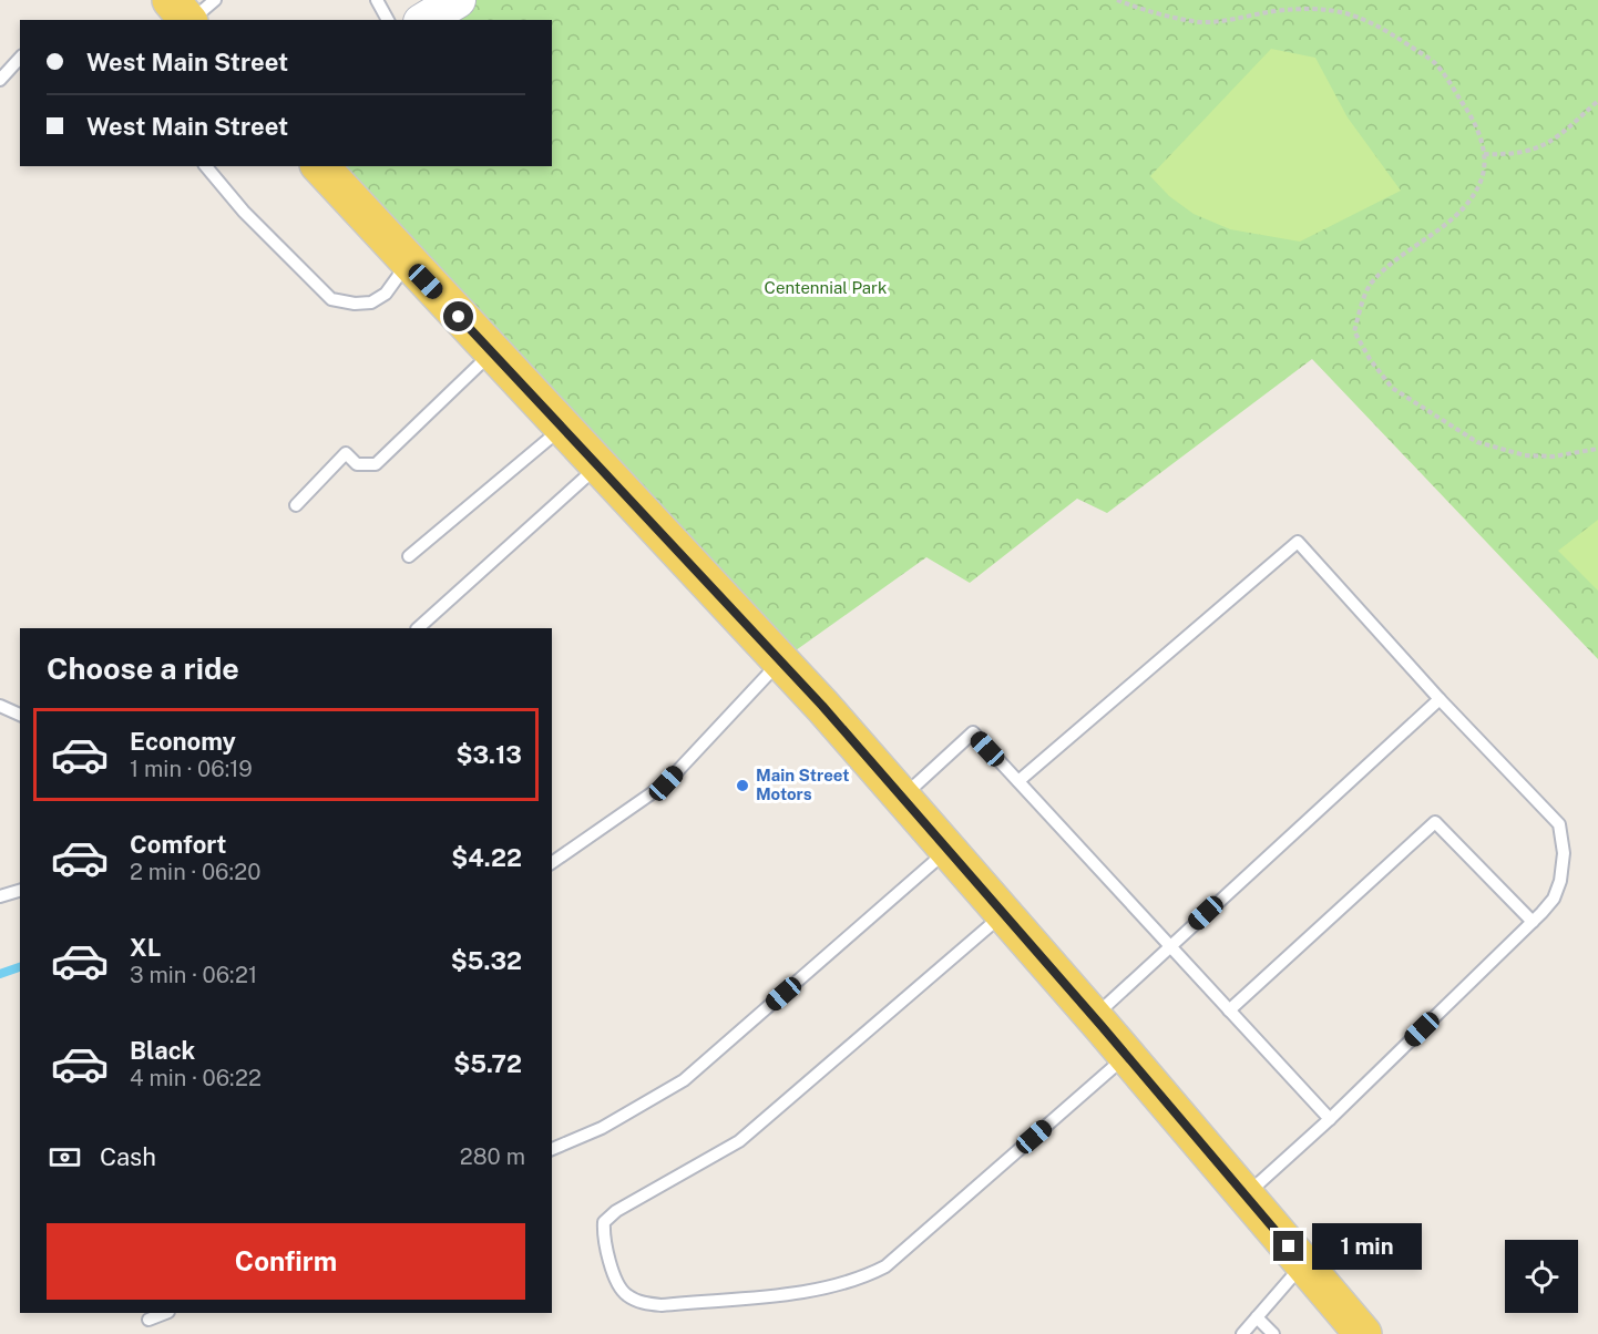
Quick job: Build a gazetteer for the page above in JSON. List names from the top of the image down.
{
  "parks": ["Centennial Park"],
  "places": ["Main Street Motors"],
  "page": {
    "banner": ["West Main Street", "West Main Street"],
    "heading": "Choose a ride",
    "list": [
      {
        "name": "Economy",
        "note": "1 min · 06:19",
        "value": "$3.13"
      },
      {
        "name": "Comfort",
        "note": "2 min · 06:20",
        "value": "$4.22"
      },
      {
        "name": "XL",
        "note": "3 min · 06:21",
        "value": "$5.32"
      },
      {
        "name": "Black",
        "note": "4 min · 06:22",
        "value": "$5.72"
      }
    ],
    "pay": ["Cash", "280 m"],
    "buttons": "Confirm",
    "bubble": "1 min"
  }
}
